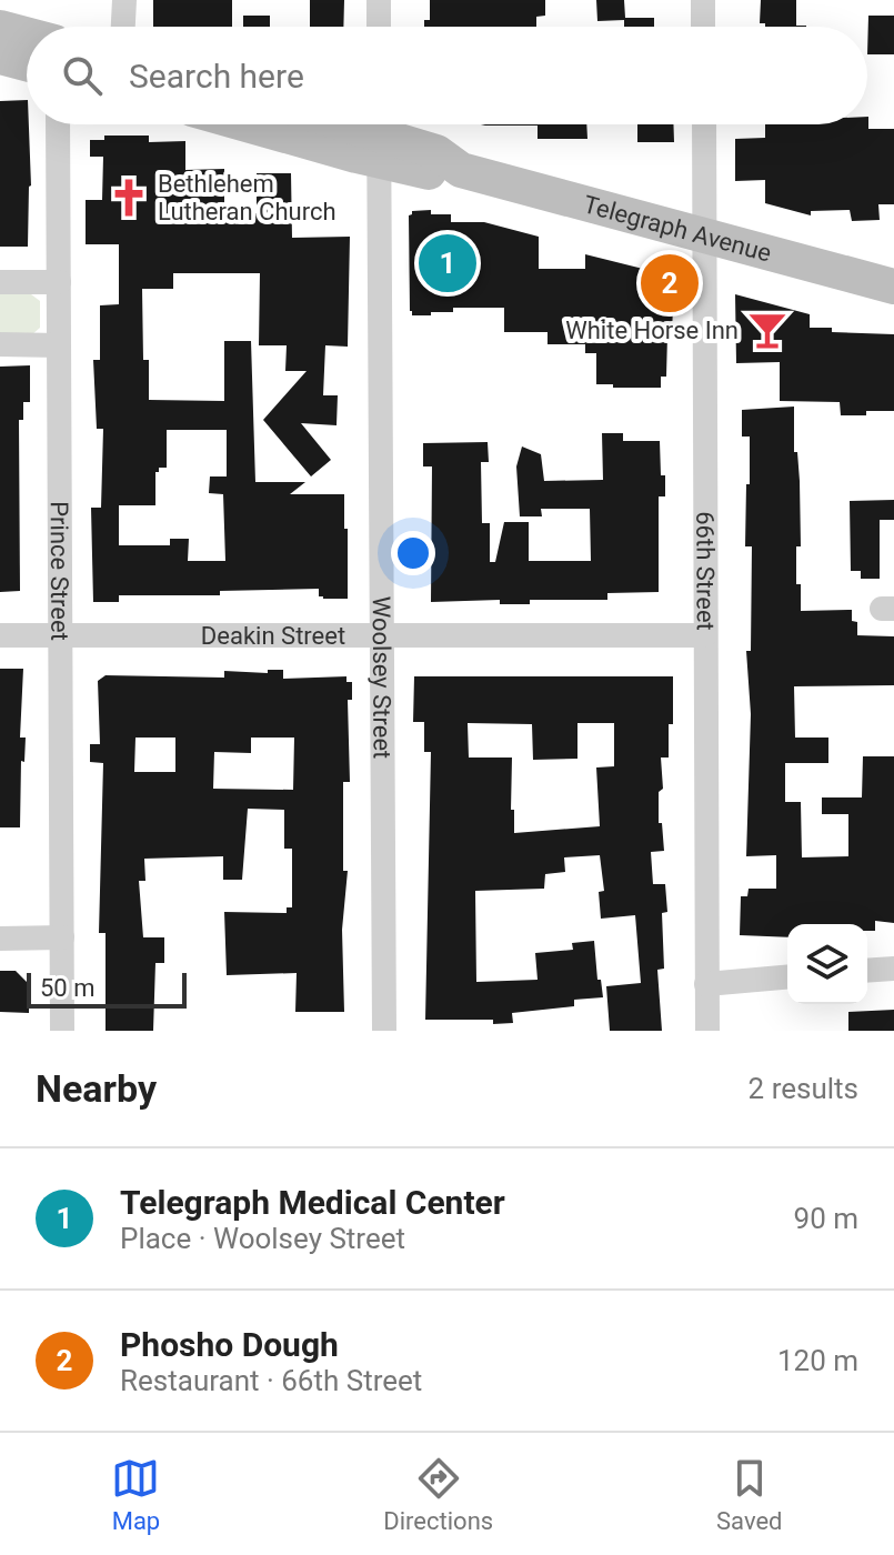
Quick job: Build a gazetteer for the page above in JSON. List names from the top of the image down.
{
  "streets": {
    "main road": ["Telegraph Avenue"],
    "street": [
      "Prince Street",
      "66th Street",
      "Deakin Street",
      "Woolsey Street"
    ]
  },
  "crossings": [
    ["Telegraph Avenue", "66th Street"],
    ["Telegraph Avenue", "Woolsey Street"],
    ["Prince Street", "Deakin Street"],
    ["66th Street", "Deakin Street"],
    ["Deakin Street", "Woolsey Street"]
  ],
  "places": {
    "church": ["Bethlehem Lutheran Church"],
    "bar": ["White Horse Inn"]
  },
  "scale_bar": "50 m",
  "page": {
    "search": "Search here",
    "pins": ["1", "2"],
    "scale": "50 m",
    "heading": ["Nearby", "2 results"],
    "list": [
      {
        "mark": "1",
        "name": "Telegraph Medical Center",
        "note": "Place · Woolsey Street",
        "value": "90 m"
      },
      {
        "mark": "2",
        "name": "Phosho Dough",
        "note": "Restaurant · 66th Street",
        "value": "120 m"
      }
    ],
    "nav": ["Map", "Directions", "Saved"]
  }
}
